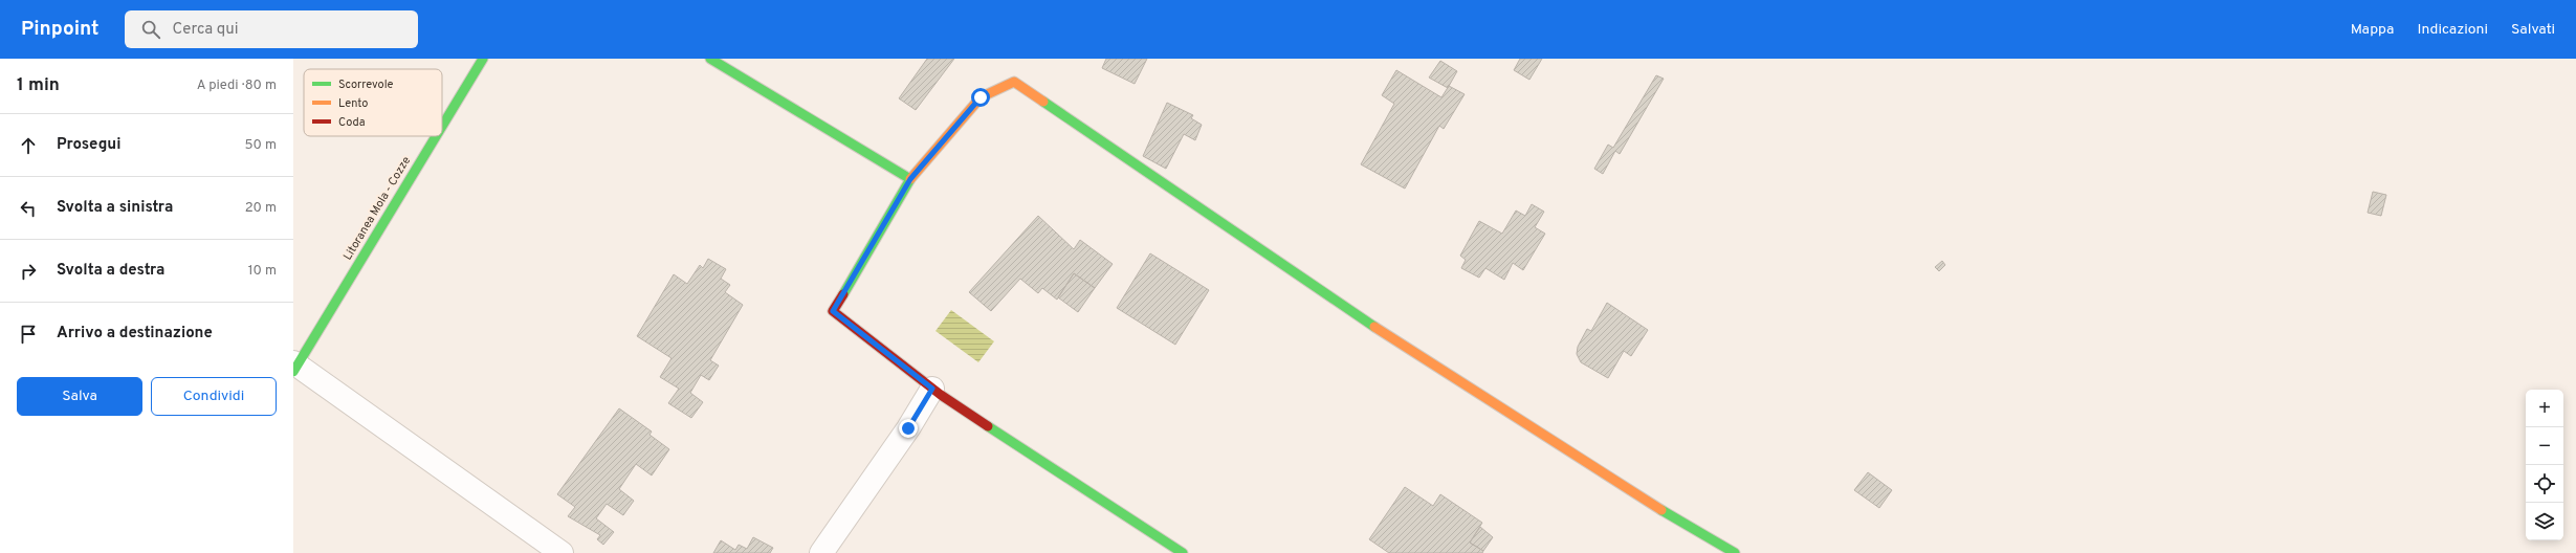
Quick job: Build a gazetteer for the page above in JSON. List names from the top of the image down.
{
  "streets": {
    "street": ["Litoranea Mola - Cozze"]
  },
  "legend": ["Scorrevole", "Lento", "Coda"],
  "page": {
    "header": "Pinpoint",
    "search": "Cerca qui",
    "nav": ["Mappa", "Indicazioni", "Salvati"],
    "heading": ["1 min", "A piedi · 80 m"],
    "list": [
      ["Prosegui", "50 m"],
      ["Svolta a sinistra", "20 m"],
      ["Svolta a destra", "10 m"],
      "Arrivo a destinazione"
    ],
    "buttons": ["Salva", "Condividi"],
    "map_buttons": ["+", "−"]
  }
}
